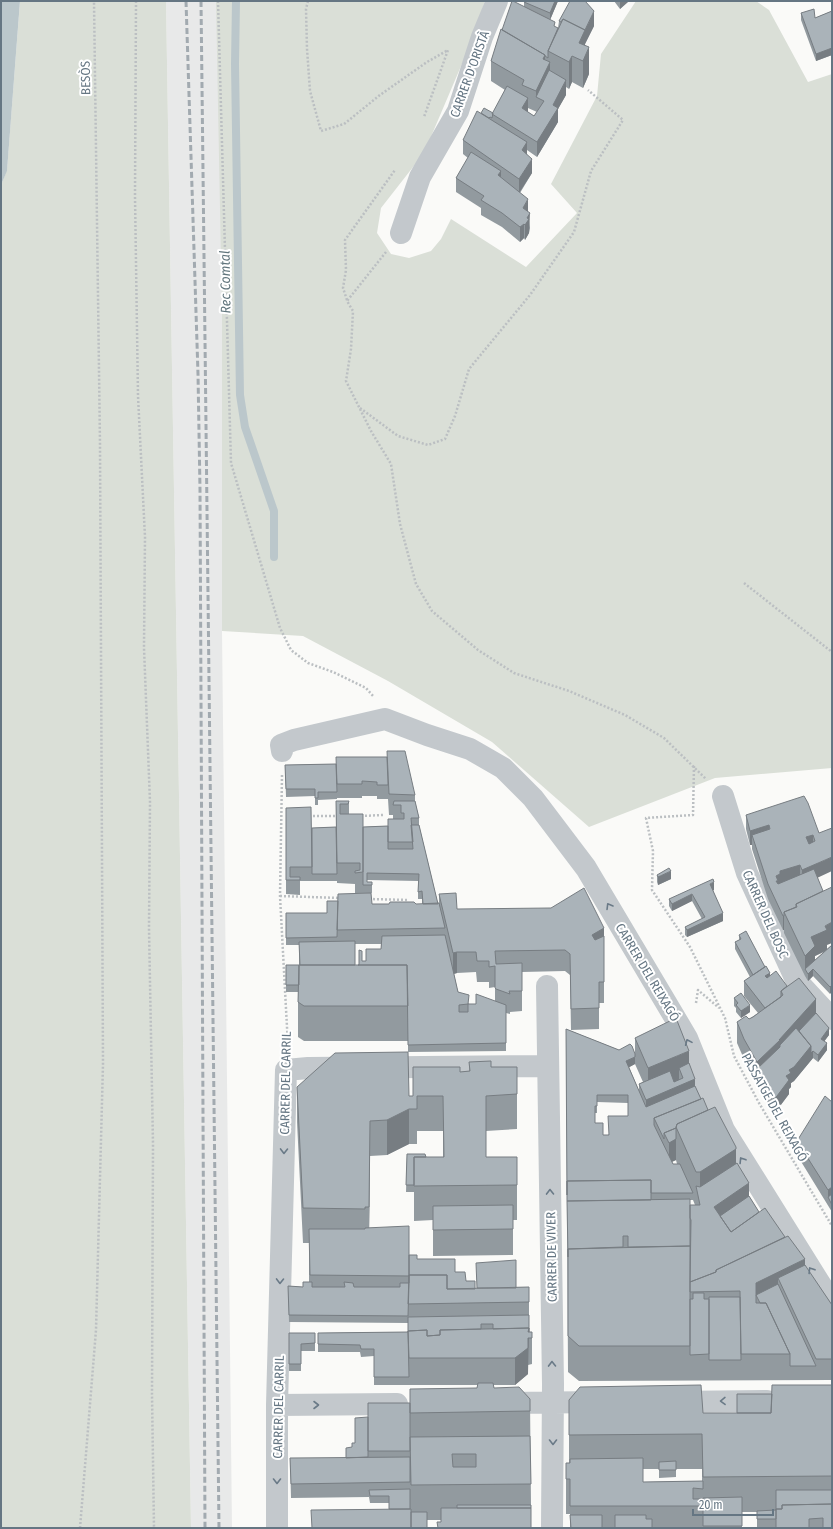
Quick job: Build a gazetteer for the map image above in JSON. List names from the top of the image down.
{
  "streets": {
    "street": [
      "CARRER D'ORISTÀ",
      "CARRER DEL BOSC",
      "CARRER DEL REIXAGÓ",
      "CARRER DEL CARRIL",
      "CARRER DE VIVER"
    ],
    "path": ["BESÒS", "PASSATGE DEL REIXAGÓ"]
  },
  "crossings": [
    ["CARRER DEL REIXAGÓ", "CARRER DEL CARRIL"]
  ],
  "one_way": ["CARRER DEL REIXAGÓ"],
  "water": ["Rec Comtal"],
  "scale_bar": "20 m"
}
